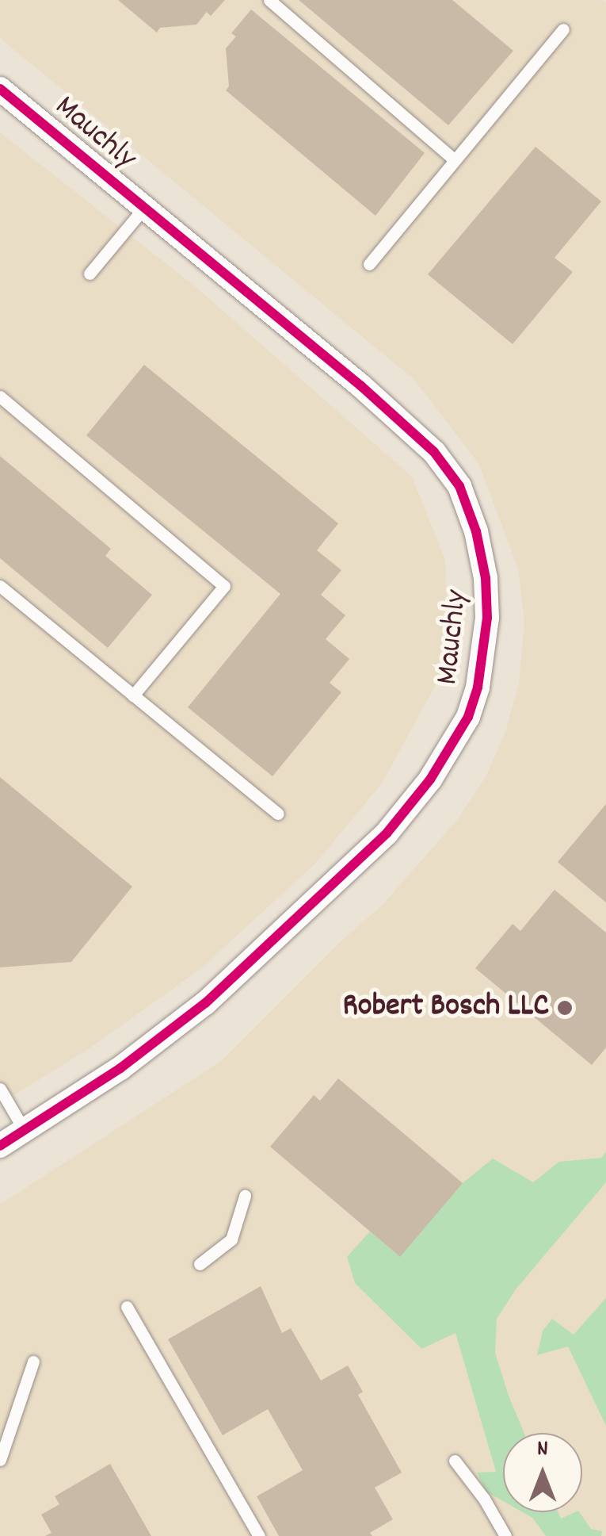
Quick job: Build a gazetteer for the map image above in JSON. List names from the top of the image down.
{
  "streets": {
    "street": ["Mauchly"]
  },
  "places": ["Robert Bosch LLC"],
  "north": "top"
}
